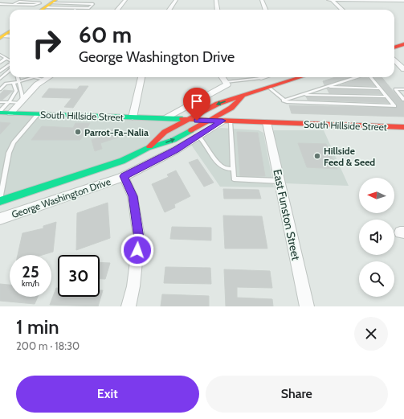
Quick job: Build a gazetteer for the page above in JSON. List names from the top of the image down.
{
  "streets": {
    "street": ["South Hillside Street", "George Washington Drive", "East Funston Street"]
  },
  "crossings": [
    ["South Hillside Street", "George Washington Drive"],
    ["South Hillside Street", "East Funston Street"]
  ],
  "places": ["Parrot-Fa-Nalia", "Hillside Feed & Seed"],
  "north": "left",
  "page": {
    "turn": ["60 m", "George Washington Drive"],
    "speed": "25 km/h",
    "limit": "30",
    "heading": ["1 min", "200 m · 18:30"],
    "buttons": ["Exit", "Share"]
  }
}
